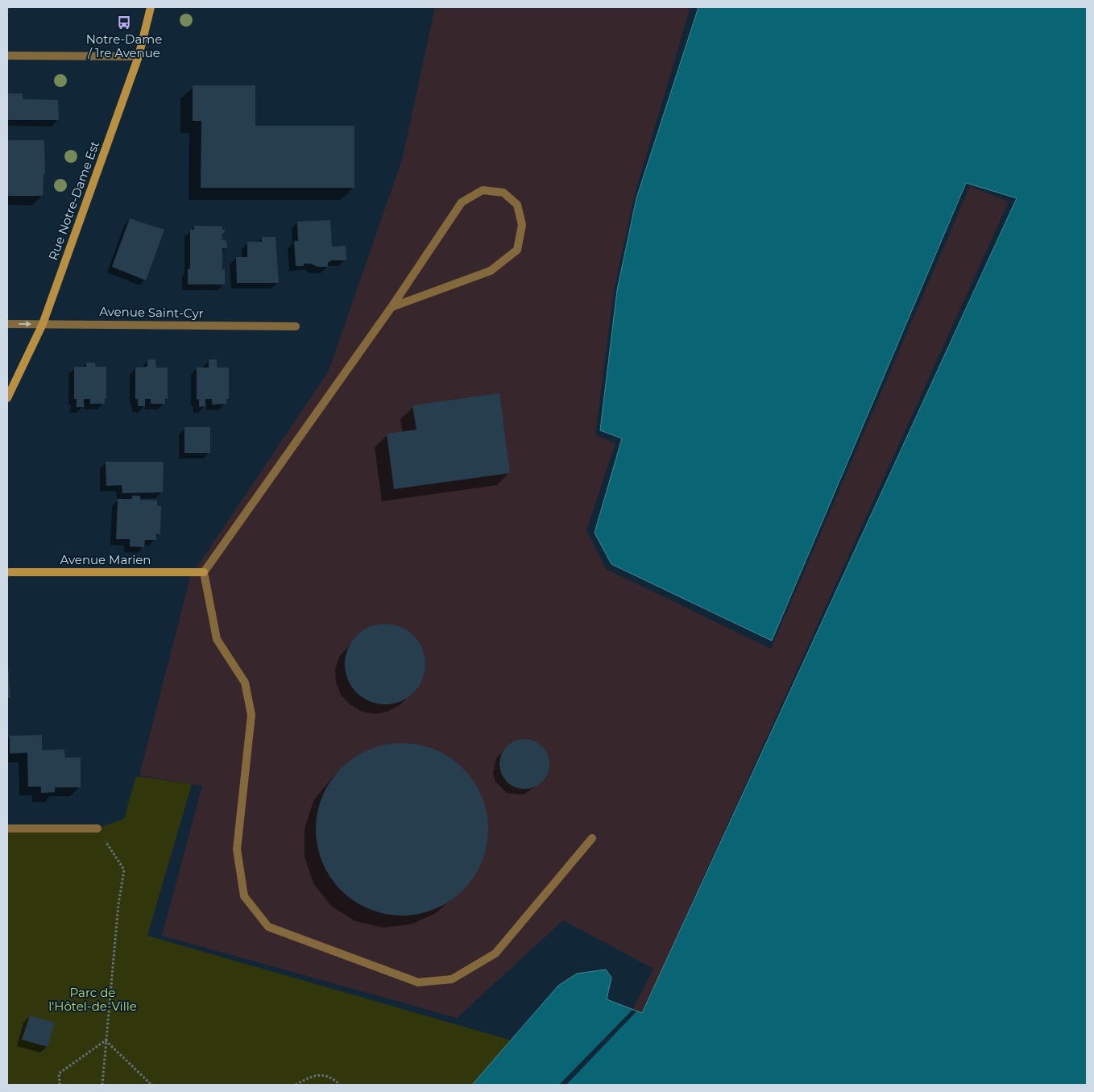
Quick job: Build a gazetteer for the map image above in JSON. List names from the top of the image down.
{
  "streets": {
    "main road": ["Rue Notre-Dame Est", "Avenue Marien"],
    "street": ["Avenue Saint-Cyr"]
  },
  "crossings": [
    ["Rue Notre-Dame Est", "Avenue Saint-Cyr"]
  ],
  "parks": ["Parc de l'Hôtel-de-Ville"],
  "places": {
    "bus stop": ["Notre-Dame / 1re Avenue"]
  }
}
